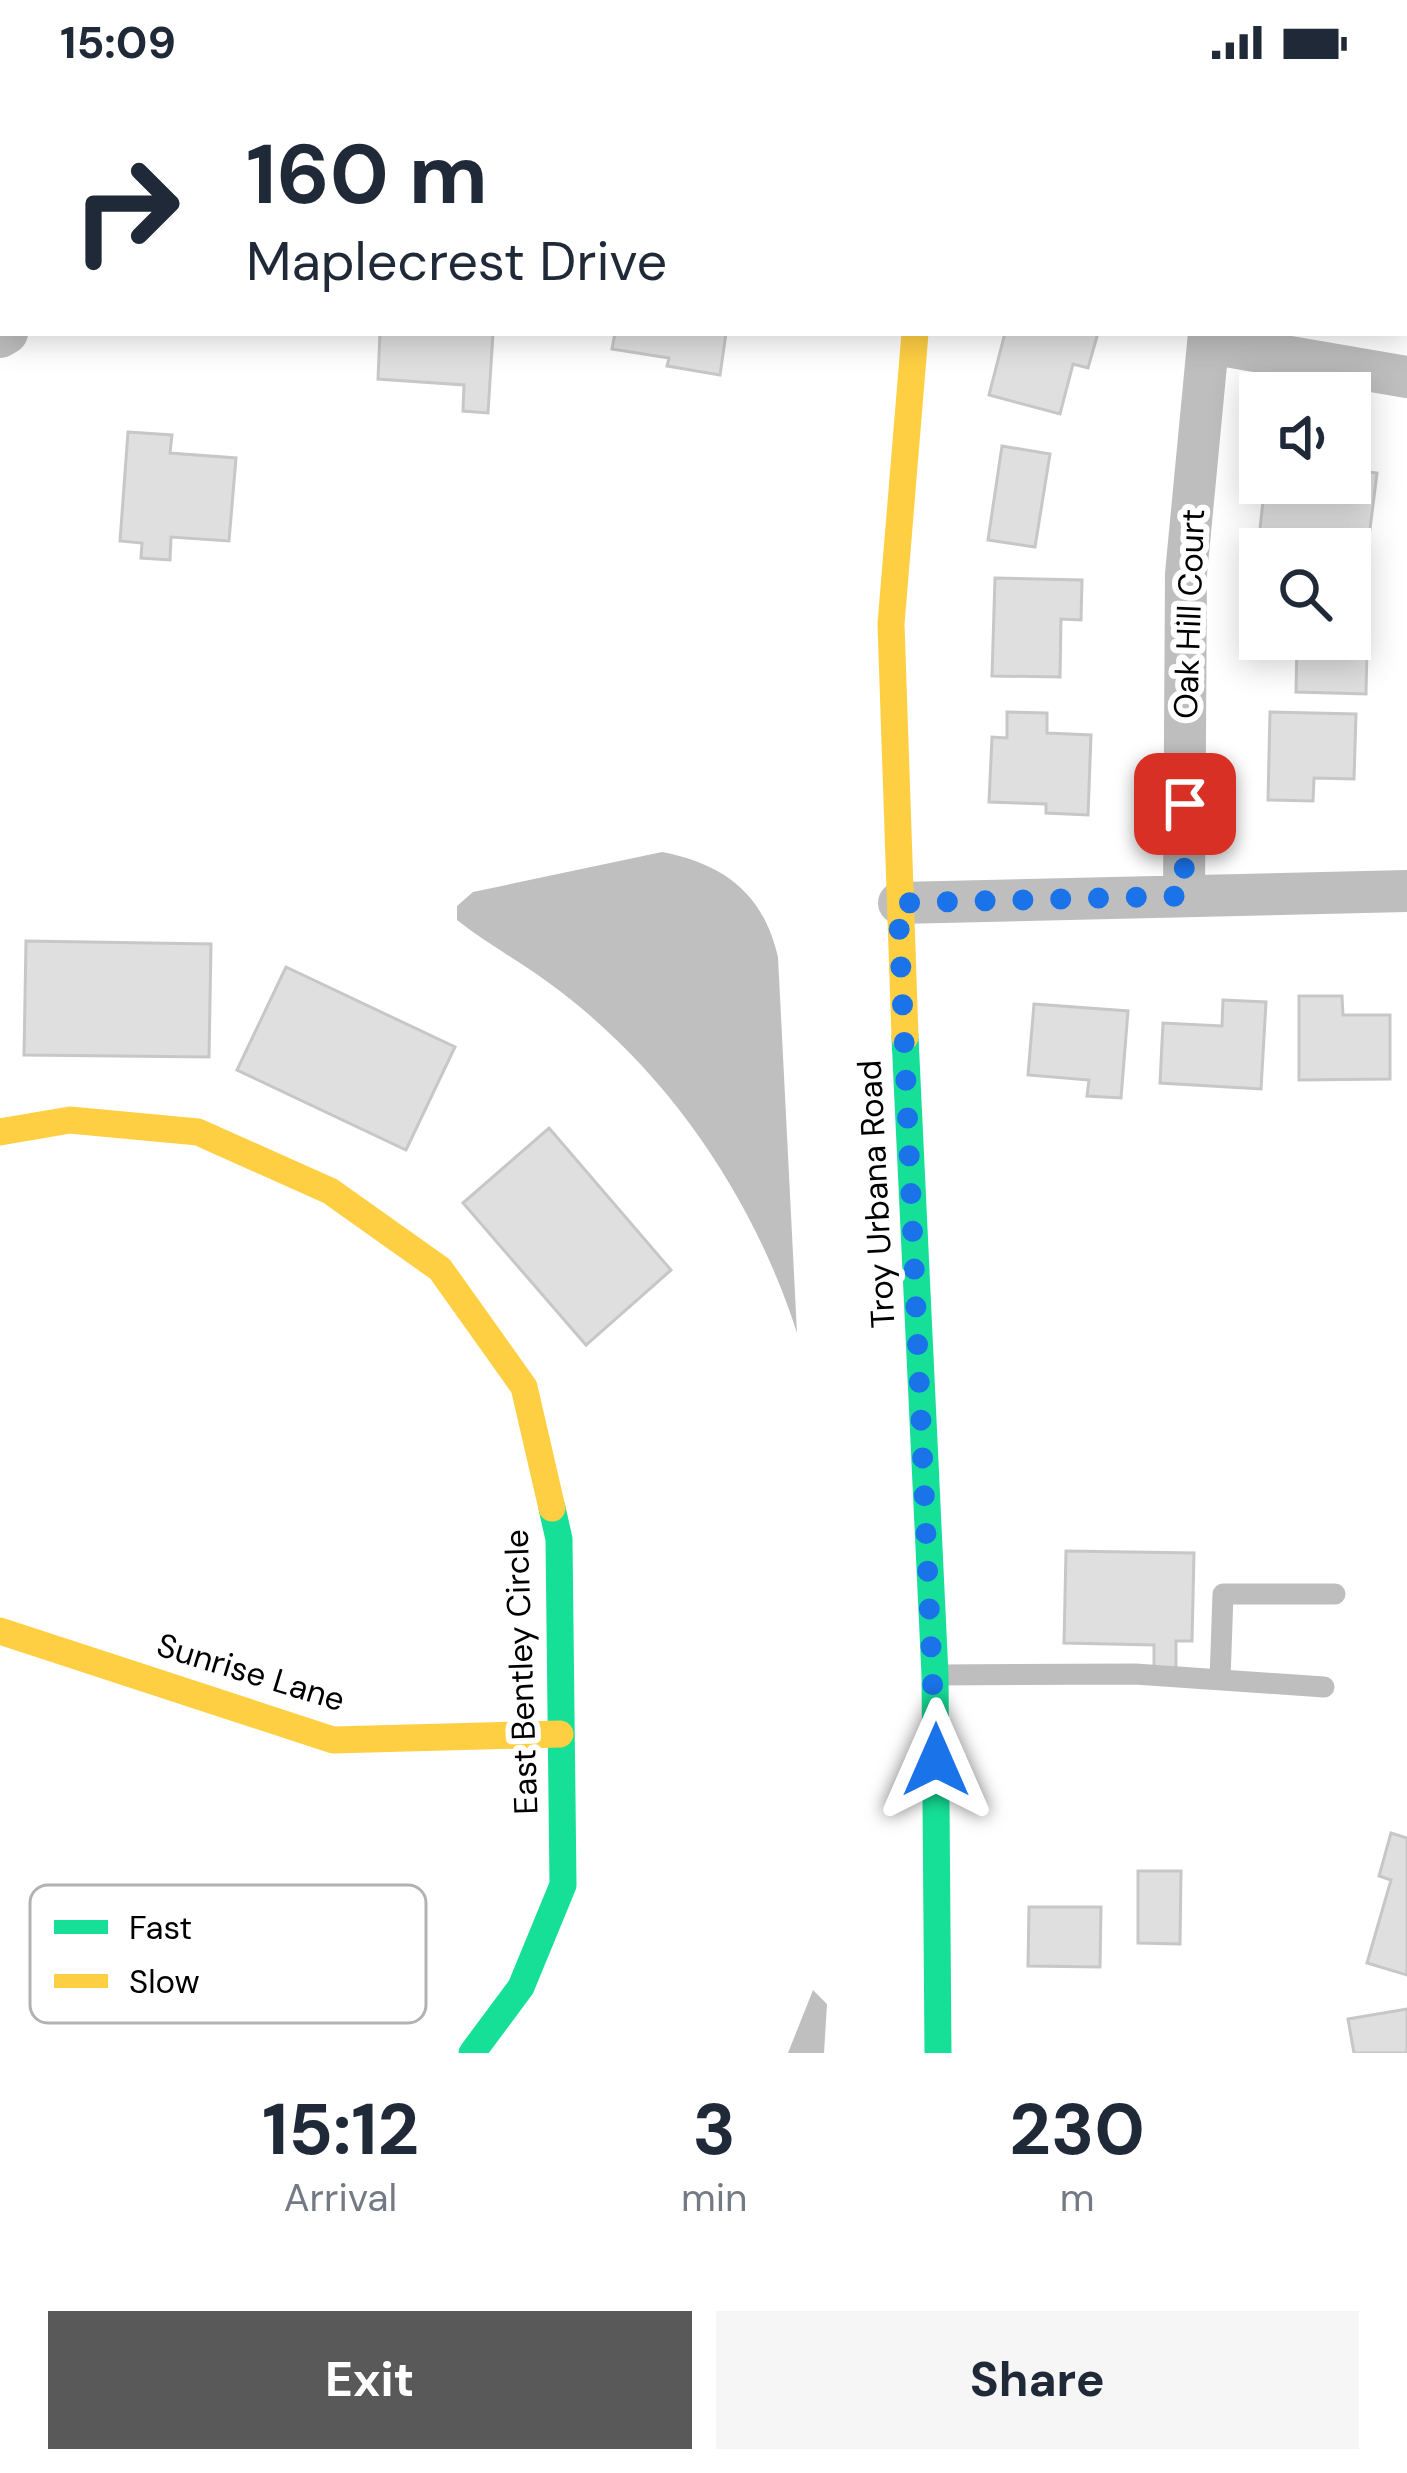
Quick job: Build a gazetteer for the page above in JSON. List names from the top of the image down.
{
  "streets": {
    "street": [
      "Oak Hill Court",
      "Troy Urbana Road",
      "Sunrise Lane",
      "East Bentley Circle"
    ]
  },
  "crossings": [
    ["Sunrise Lane", "East Bentley Circle"]
  ],
  "legend": ["Fast", "Slow"],
  "page": {
    "status": "15:09",
    "turn": ["160 m", "Maplecrest Drive"],
    "eta": [
      "15:12",
      "Arrival",
      "3",
      "min",
      "230",
      "m"
    ],
    "buttons": ["Exit", "Share"]
  }
}
